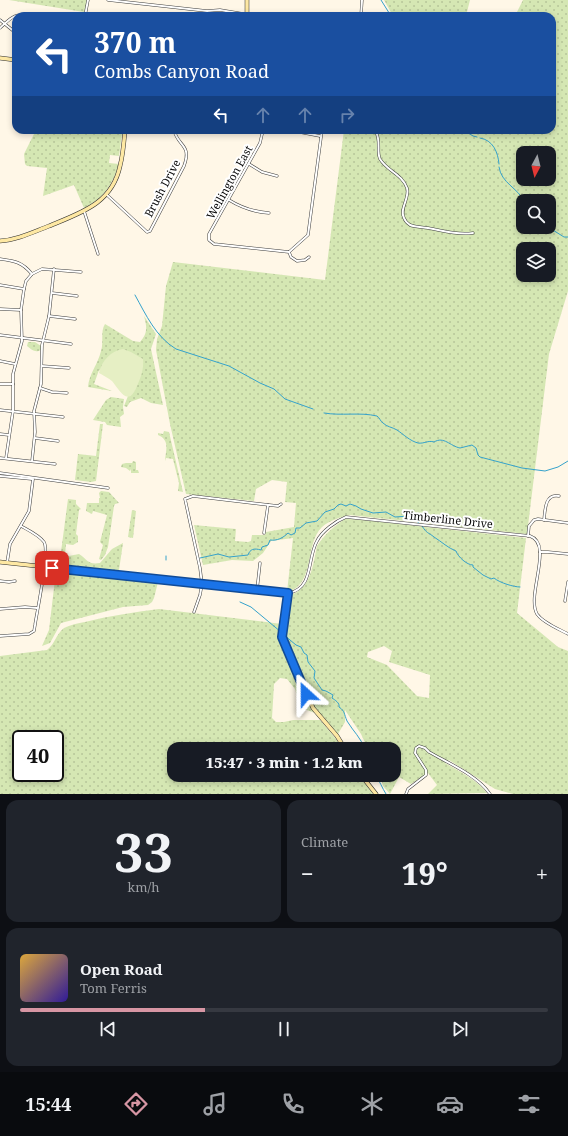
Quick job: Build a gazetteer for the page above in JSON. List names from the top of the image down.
{
  "streets": {
    "street": ["Wellington East", "Brush Drive", "Timberline Drive"]
  },
  "north": "bottom",
  "page": {
    "turn": ["370 m", "Combs Canyon Road"],
    "limit": "40",
    "trip": "15:47 · 3 min · 1.2 km",
    "tile": [
      ["33", "km/h"],
      "Climate"
    ],
    "heat": ["−", "19°", "+"],
    "song": ["Open Road", "Tom Ferris"],
    "tabs": "15:44"
  }
}
